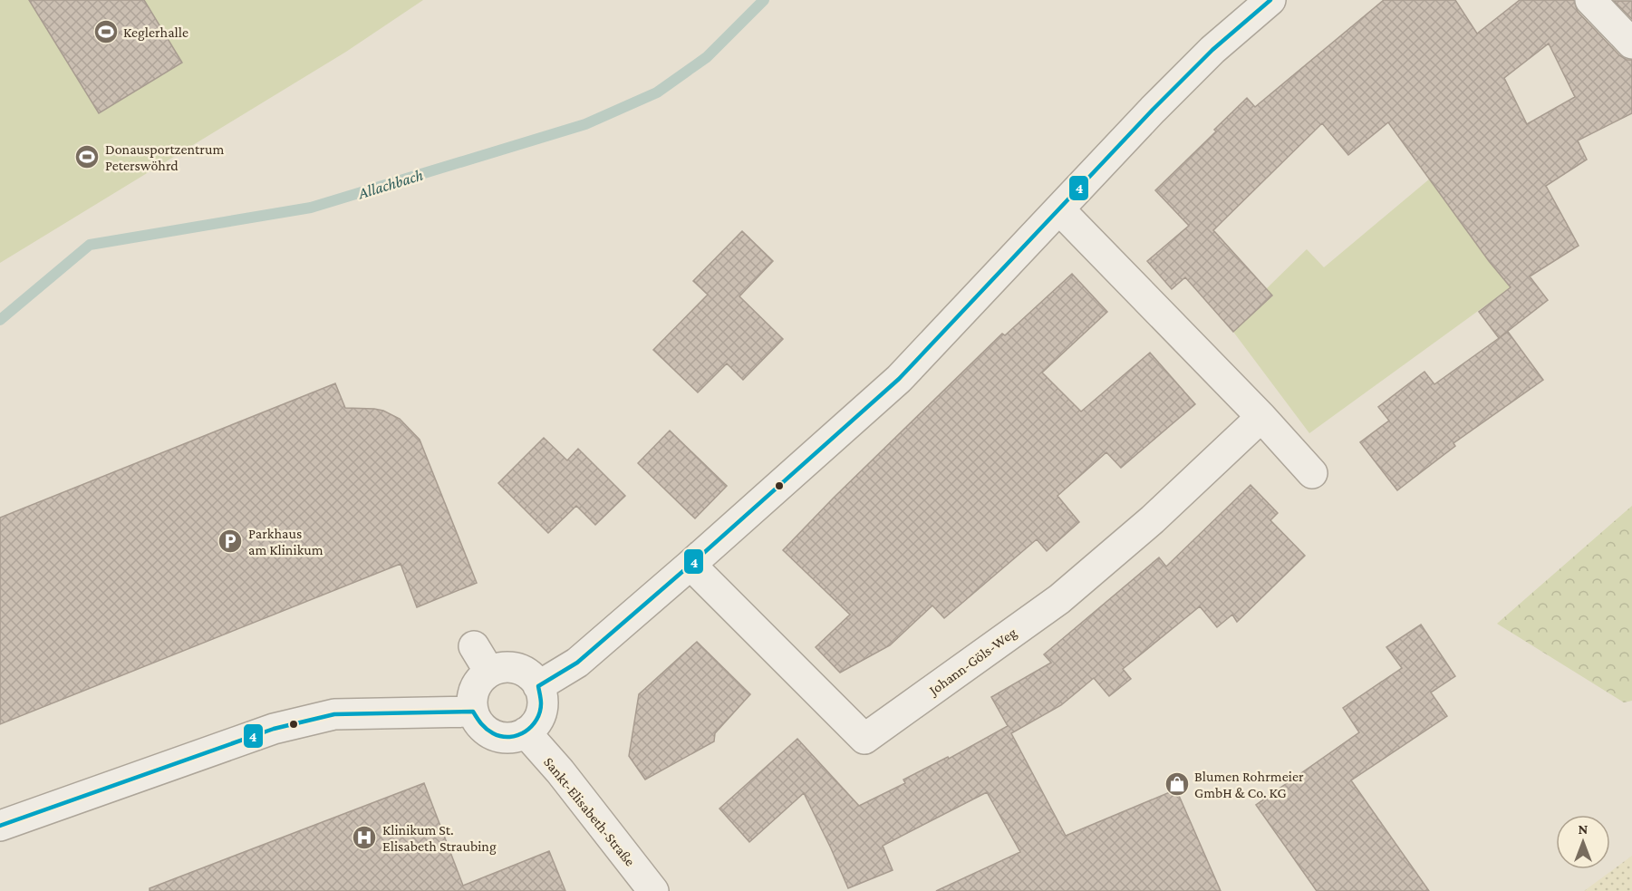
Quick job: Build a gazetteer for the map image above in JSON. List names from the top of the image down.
{
  "streets": {
    "street": ["Johann-Göls-Weg", "Sankt-Elisabeth-Straße"]
  },
  "water": ["Allachbach"],
  "places": {
    "sports": ["Keglerhalle", "Donausportzentrum Peterswöhrd"],
    "parking": ["Parkhaus am Klinikum"],
    "shop": ["Blumen Rohrmeier GmbH & Co. KG"],
    "hospital": ["Klinikum St. Elisabeth Straubing"]
  },
  "lines": ["transit line 4"],
  "north": "top"
}
